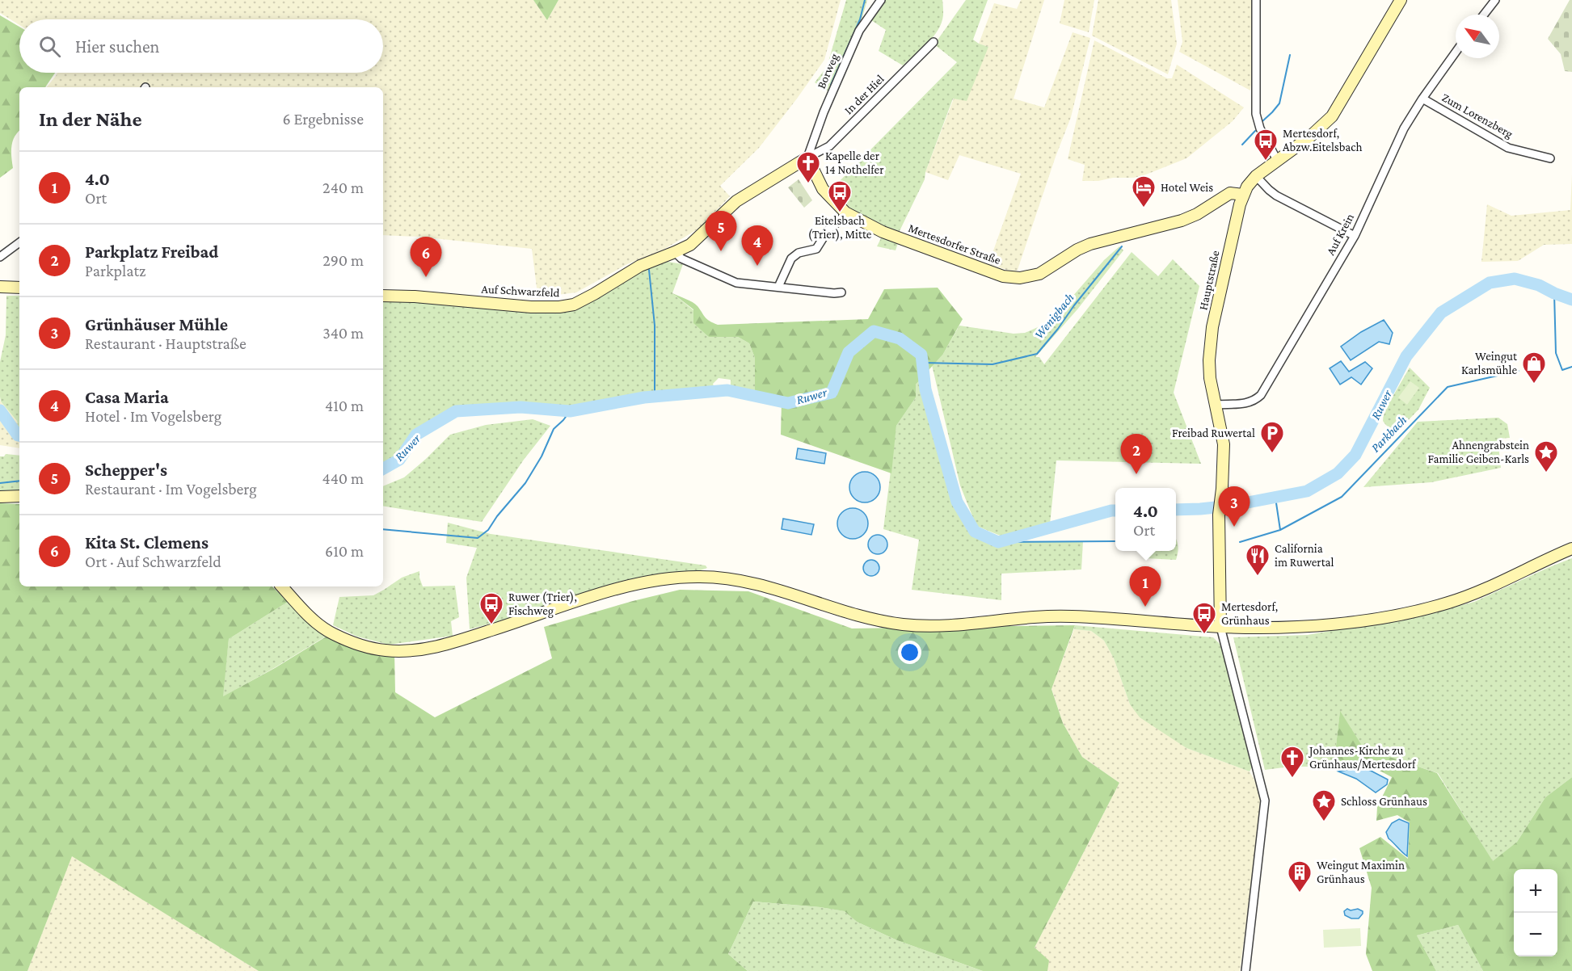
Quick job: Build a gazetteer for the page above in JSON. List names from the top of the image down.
{
  "streets": {
    "street": [
      "Borweg",
      "In der Hiel",
      "Zum Lorenzberg",
      "Auf Krein",
      "Mertesdorfer Straße",
      "Hauptstraße",
      "Auf Schwarzfeld"
    ]
  },
  "crossings": [
    ["Borweg", "In der Hiel"],
    ["Borweg", "Mertesdorfer Straße"],
    ["Borweg", "Auf Schwarzfeld"],
    ["In der Hiel", "Mertesdorfer Straße"],
    ["In der Hiel", "Auf Schwarzfeld"],
    ["Zum Lorenzberg", "Auf Krein"],
    ["Auf Krein", "Hauptstraße"],
    ["Mertesdorfer Straße", "Hauptstraße"],
    ["Mertesdorfer Straße", "Auf Schwarzfeld"]
  ],
  "water": ["Wenigbach", "Ruwer", "Parkbach"],
  "places": {
    "bus stop": [
      "Mertesdorf, Abzw.Eitelsbach",
      "Eitelsbach (Trier), Mitte",
      "Ruwer (Trier), Fischweg",
      "Mertesdorf, Grünhaus"
    ],
    "church": ["Kapelle der 14 Nothelfer", "Johannes-Kirche zu Grünhaus/Mertesdorf"],
    "hotel": ["Hotel Weis"],
    "shop": ["Weingut Karlsmühle"],
    "parking": ["Freibad Ruwertal"],
    "place": ["Ahnengrabstein Familie Geiben-Karls", "Schloss Grünhaus"],
    "restaurant": ["California im Ruwertal"],
    "building": ["Weingut Maximin Grünhaus"]
  },
  "north": "top left",
  "page": {
    "search": "Hier suchen",
    "heading": ["In der Nähe", "6 Ergebnisse"],
    "list": [
      {
        "mark": "1",
        "name": "4.0",
        "note": "Ort",
        "value": "240 m"
      },
      {
        "mark": "2",
        "name": "Parkplatz Freibad",
        "note": "Parkplatz",
        "value": "290 m"
      },
      {
        "mark": "3",
        "name": "Grünhäuser Mühle",
        "note": "Restaurant · Hauptstraße",
        "value": "340 m"
      },
      {
        "mark": "4",
        "name": "Casa Maria",
        "note": "Hotel · Im Vogelsberg",
        "value": "410 m"
      },
      {
        "mark": "5",
        "name": "Schepper's",
        "note": "Restaurant · Im Vogelsberg",
        "value": "440 m"
      },
      {
        "mark": "6",
        "name": "Kita St. Clemens",
        "note": "Ort · Auf Schwarzfeld",
        "value": "610 m"
      }
    ],
    "pins": [
      "5",
      "4",
      "6",
      "2",
      "3",
      "1"
    ],
    "popup": ["4.0", "Ort"],
    "map_buttons": ["+", "−"]
  }
}
